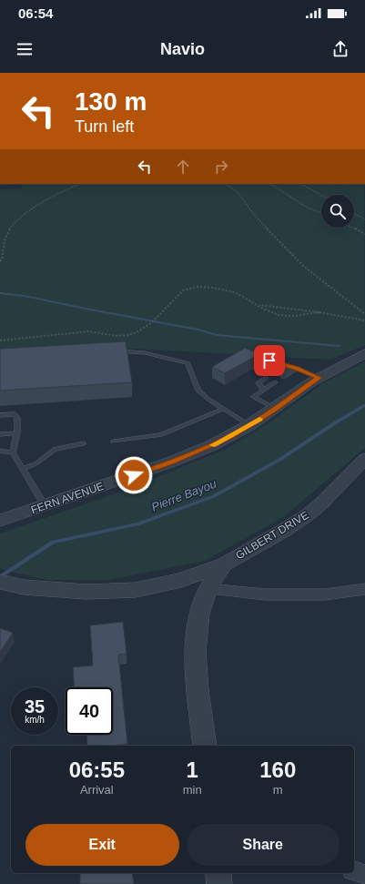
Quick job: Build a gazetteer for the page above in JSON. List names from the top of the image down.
{
  "streets": {
    "street": ["FERN AVENUE", "GILBERT DRIVE"]
  },
  "water": ["Pierre Bayou"],
  "page": {
    "status": "06:54",
    "header": "Navio",
    "turn": ["130 m", "Turn left"],
    "speed": "35 km/h",
    "limit": "40",
    "eta": [
      "06:55",
      "Arrival",
      "1",
      "min",
      "160",
      "m"
    ],
    "buttons": ["Exit", "Share"]
  }
}
